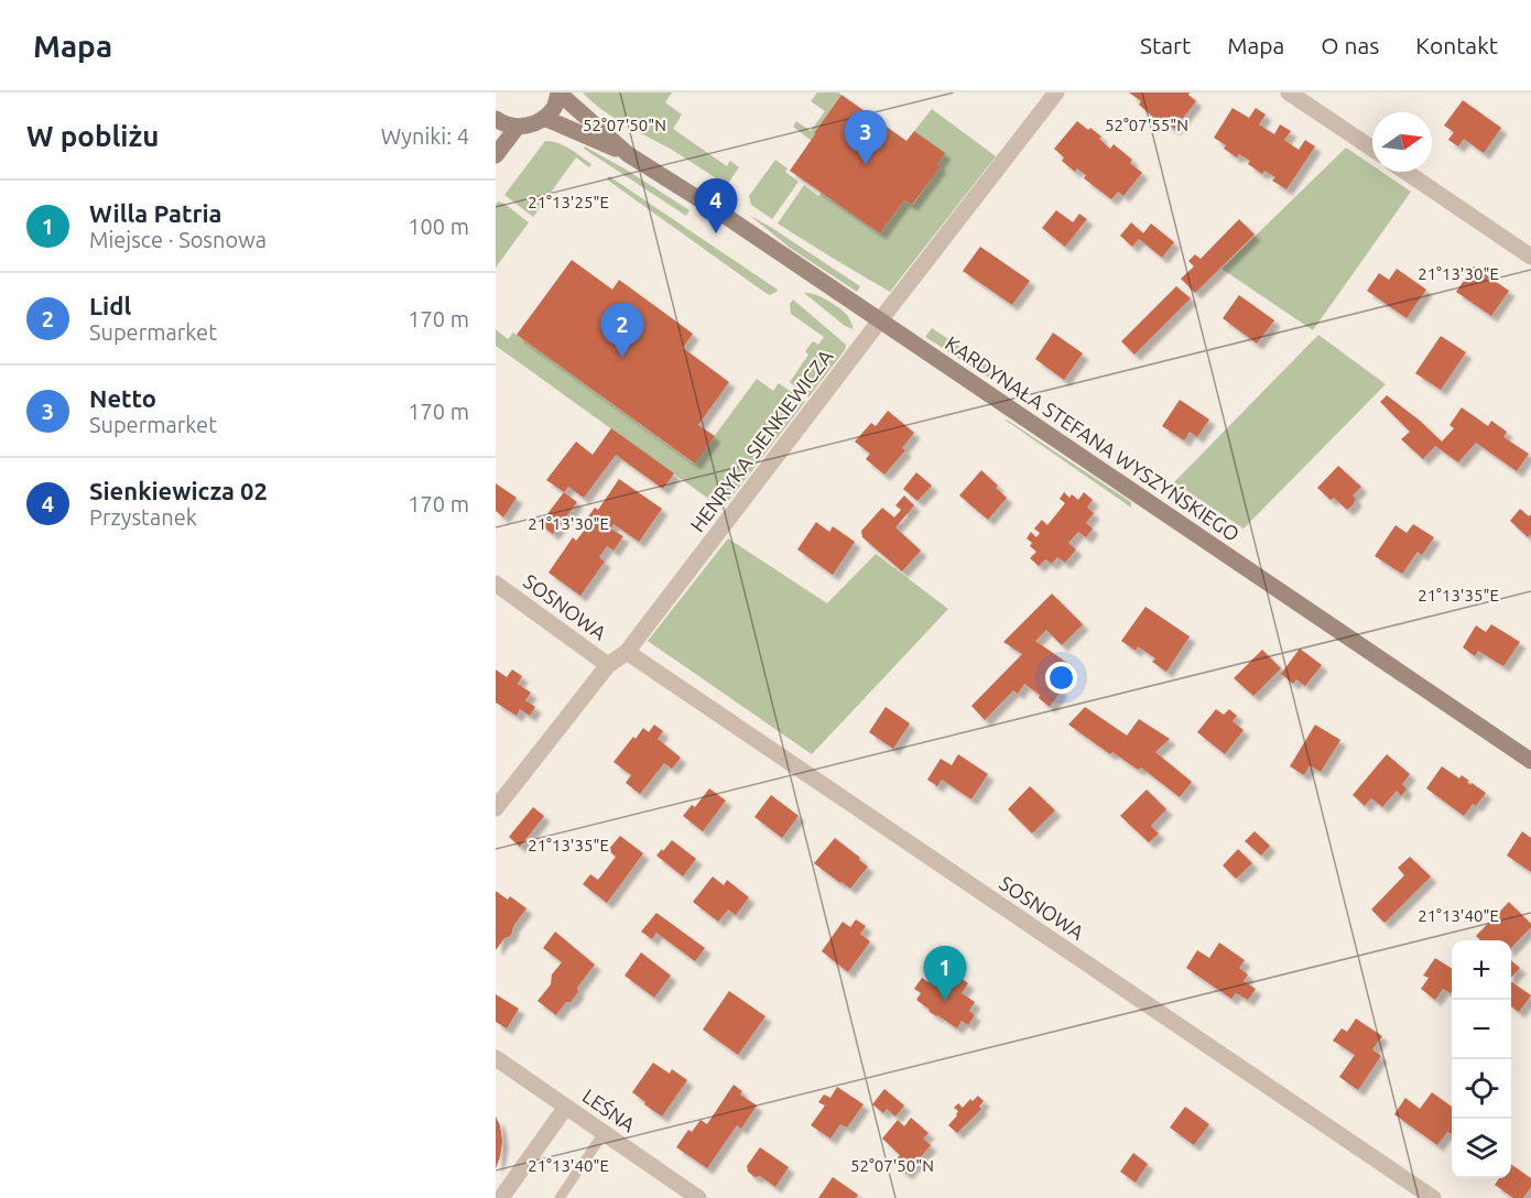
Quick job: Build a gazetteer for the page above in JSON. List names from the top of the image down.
{
  "streets": {
    "street": [
      "KARDYNAŁA STEFANA WYSZYŃSKIEGO",
      "HENRYKA SIENKIEWICZA",
      "SOSNOWA",
      "LEŚNA"
    ]
  },
  "crossings": [
    ["KARDYNAŁA STEFANA WYSZYŃSKIEGO", "HENRYKA SIENKIEWICZA"],
    ["HENRYKA SIENKIEWICZA", "SOSNOWA"]
  ],
  "north": "right",
  "page": {
    "header": "Mapa",
    "nav": [
      "Start",
      "Mapa",
      "O nas",
      "Kontakt"
    ],
    "heading": ["W pobliżu", "Wyniki: 4"],
    "pins": [
      "3",
      "4",
      "2",
      "1"
    ],
    "list": [
      {
        "mark": "1",
        "name": "Willa Patria",
        "note": "Miejsce · Sosnowa",
        "value": "100 m"
      },
      {
        "mark": "2",
        "name": "Lidl",
        "note": "Supermarket",
        "value": "170 m"
      },
      {
        "mark": "3",
        "name": "Netto",
        "note": "Supermarket",
        "value": "170 m"
      },
      {
        "mark": "4",
        "name": "Sienkiewicza 02",
        "note": "Przystanek",
        "value": "170 m"
      }
    ],
    "map_buttons": ["+", "−"]
  },
  "coordinates": [
    "52°07'50\"N",
    "52°07'55\"N",
    "21°13'25\"E",
    "21°13'30\"E",
    "21°13'35\"E",
    "21°13'40\"E"
  ]
}
